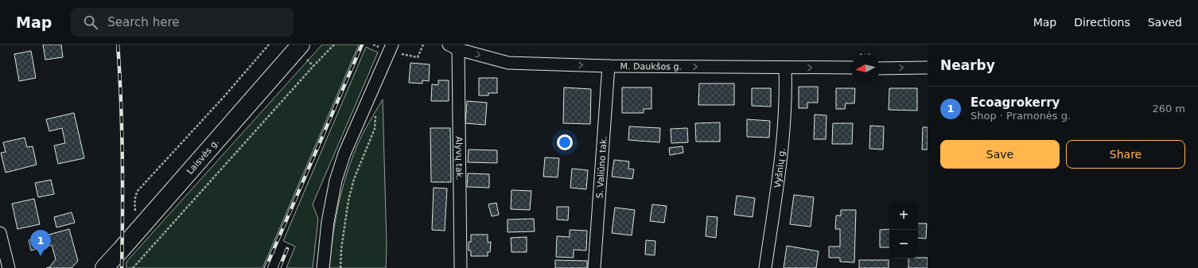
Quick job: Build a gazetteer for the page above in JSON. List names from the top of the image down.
{
  "streets": {
    "main road": ["Laisvės g."],
    "street": [
      "M. Daukšos g.",
      "Alyvų tak.",
      "S. Valiūno tak.",
      "Vyšnių g."
    ]
  },
  "crossings": [
    ["M. Daukšos g.", "Alyvų tak."],
    ["M. Daukšos g.", "S. Valiūno tak."],
    ["M. Daukšos g.", "Vyšnių g."]
  ],
  "one_way": ["M. Daukšos g."],
  "north": "left",
  "page": {
    "header": "Map",
    "search": "Search here",
    "nav": ["Map", "Directions", "Saved"],
    "heading": "Nearby",
    "list": [
      {
        "mark": "1",
        "name": "Ecoagrokerry",
        "note": "Shop · Pramonės g.",
        "value": "260 m"
      }
    ],
    "buttons": ["Save", "Share"],
    "map_buttons": ["+", "−"],
    "pins": "1"
  }
}
